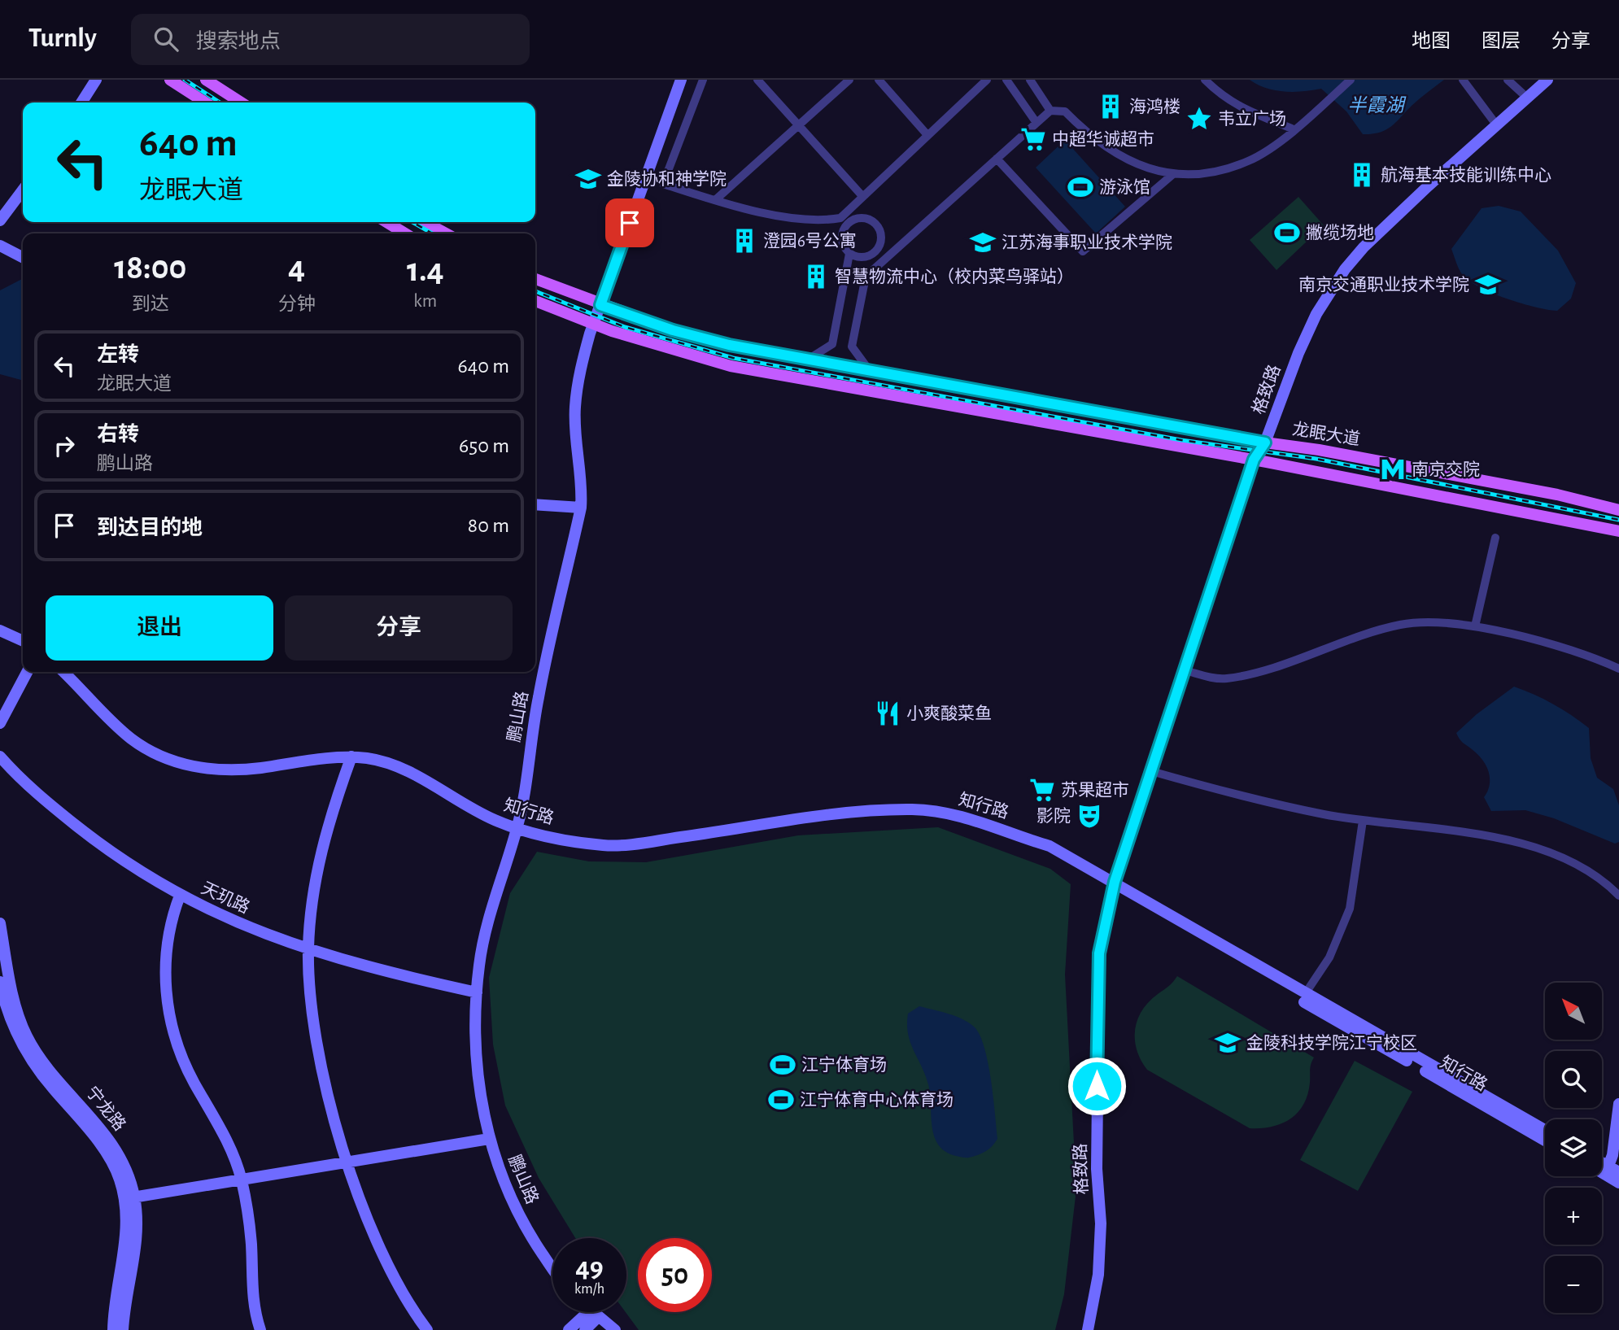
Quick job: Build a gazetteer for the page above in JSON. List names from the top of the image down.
{
  "streets": {
    "main road": ["龙眠大道"],
    "street": [
      "格致路",
      "鹏山路",
      "知行路",
      "天玑路",
      "宁龙路"
    ]
  },
  "crossings": [
    ["格致路", "龙眠大道"],
    ["格致路", "知行路"],
    ["龙眠大道", "鹏山路"],
    ["鹏山路", "知行路"],
    ["鹏山路", "天玑路"]
  ],
  "water": ["半霞湖"],
  "places": {
    "building": [
      "海鸿楼",
      "航海基本技能训练中心",
      "澄园6号公寓",
      "智慧物流中心（校内菜鸟驿站）"
    ],
    "place": ["韦立广场"],
    "supermarket": ["中超华诚超市", "苏果超市"],
    "school or university": [
      "金陵协和神学院",
      "江苏海事职业技术学院",
      "南京交通职业技术学院",
      "金陵科技学院江宁校区"
    ],
    "sports": [
      "游泳馆",
      "撇缆场地",
      "江宁体育场",
      "江宁体育中心体育场"
    ],
    "metro station": ["南京交院"],
    "restaurant": ["小爽酸菜鱼"],
    "theatre": ["影院"]
  },
  "north": "top left",
  "page": {
    "header": "Turnly",
    "search": "搜索地点",
    "nav": ["地图", "图层", "分享"],
    "turn": ["640 m", "龙眠大道"],
    "eta": [
      "18:00",
      "到达",
      "4",
      "分钟",
      "1.4",
      "km"
    ],
    "list": [
      {
        "name": "左转",
        "note": "龙眠大道",
        "value": "640 m"
      },
      {
        "name": "右转",
        "note": "鹏山路",
        "value": "650 m"
      },
      {
        "name": "到达目的地",
        "value": "80 m"
      }
    ],
    "buttons": ["退出", "分享"],
    "map_buttons": ["+", "−"],
    "speed": "49 km/h",
    "limit": "50"
  }
}
